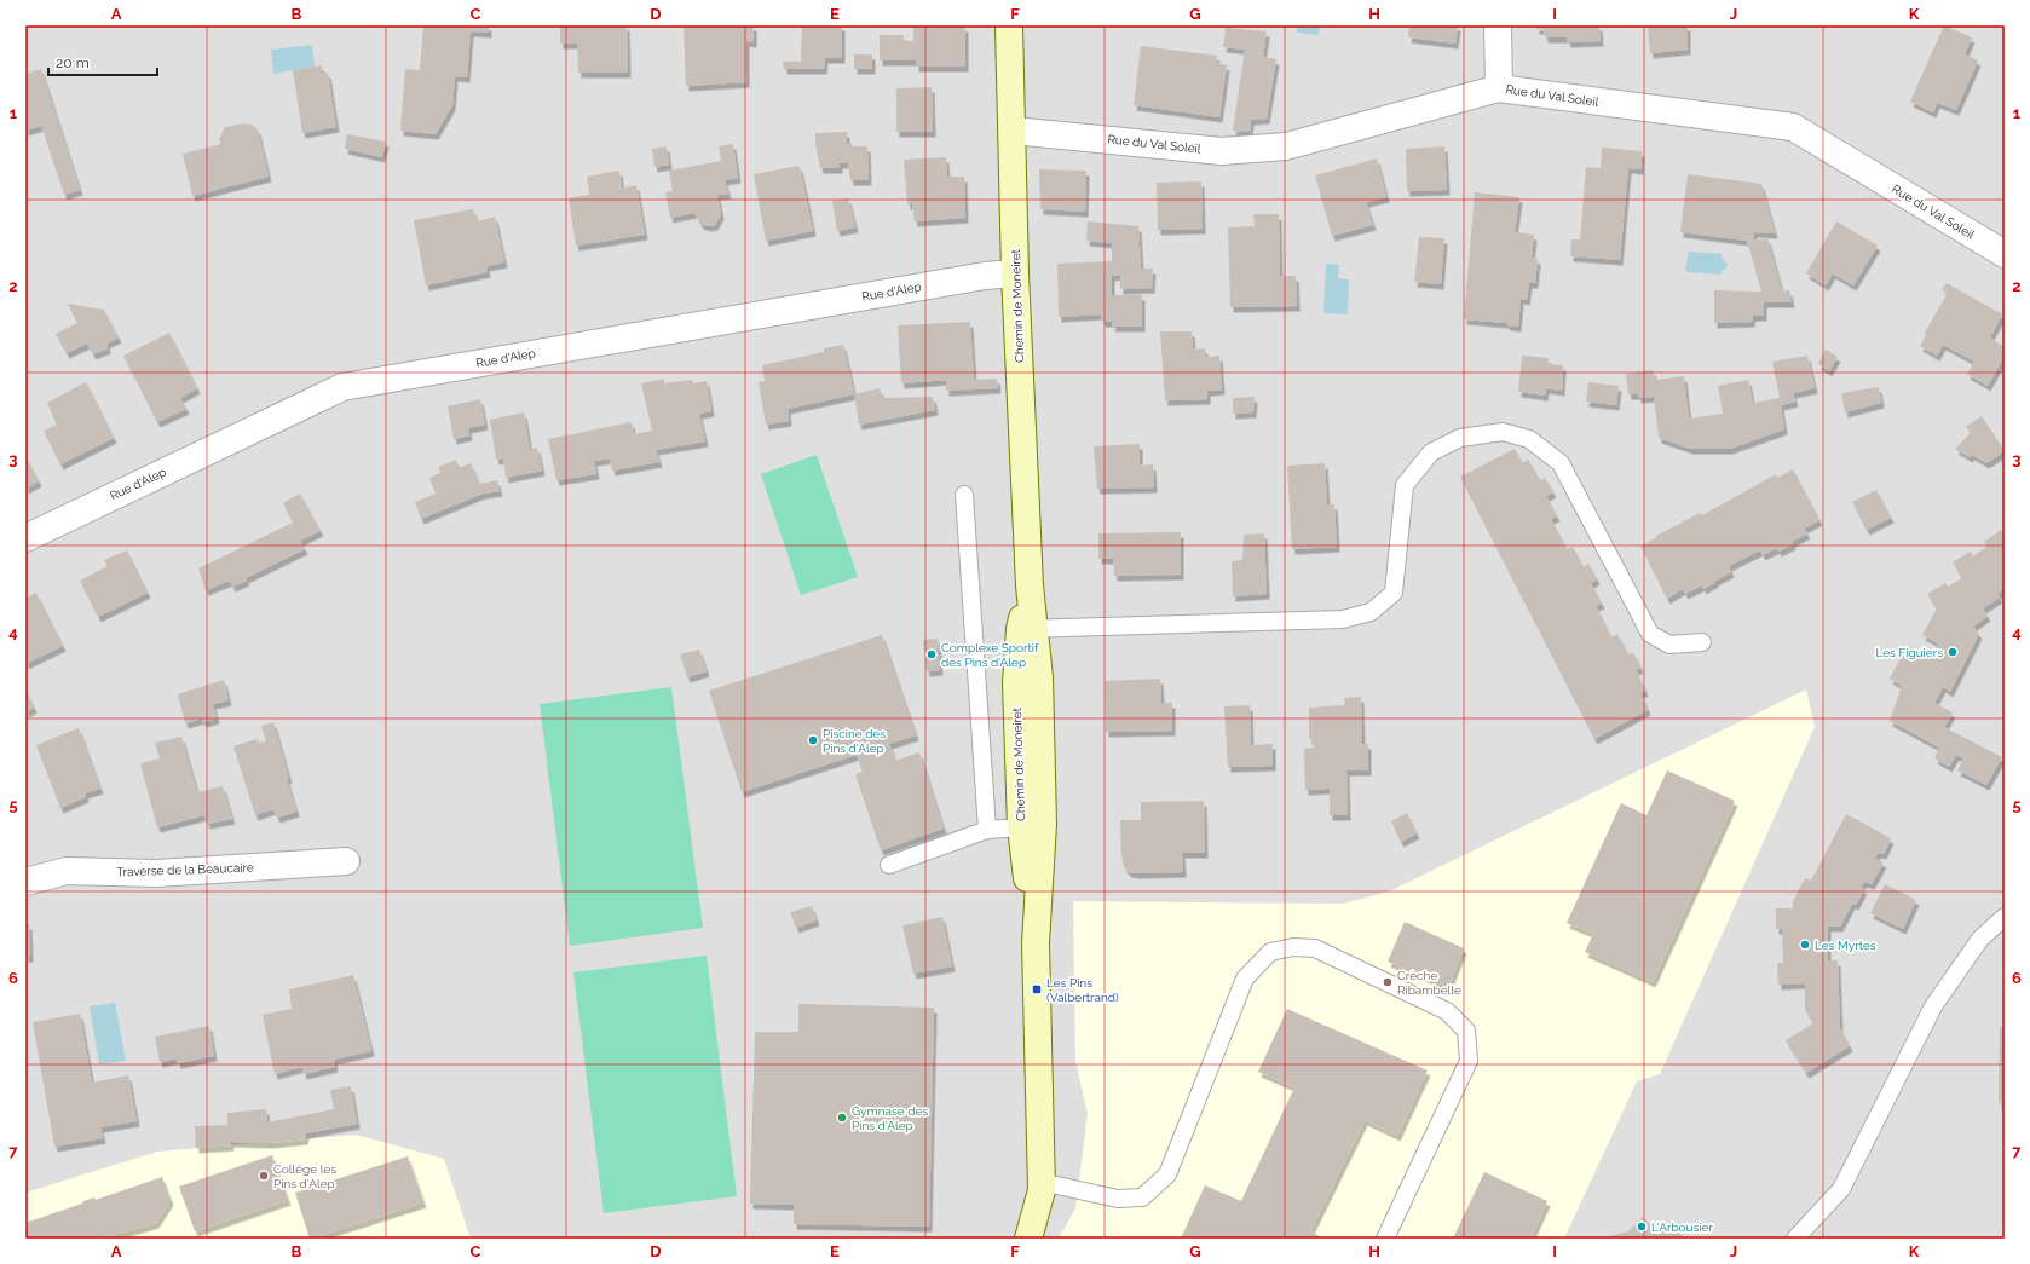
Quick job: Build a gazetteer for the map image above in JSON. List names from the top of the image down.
{
  "streets": {
    "main road": ["Chemin de Moneiret"],
    "street": ["Rue du Val Soleil", "Rue d'Alep", "Traverse de la Beaucaire"]
  },
  "crossings": [
    ["Rue du Val Soleil", "Chemin de Moneiret"],
    ["Rue d'Alep", "Chemin de Moneiret"]
  ],
  "places": {
    "other": [
      "Les Figuiers",
      "Complexe Sportif des Pins d'Alep",
      "Piscine des Pins d'Alep",
      "Les Myrtes",
      "Crèche Ribambelle",
      "Gymnase des Pins d'Alep",
      "Collège les Pins d'Alep",
      "L'Arbousier"
    ],
    "transit": ["Les Pins (Valbertrand)"]
  },
  "scale_bar": "20 m",
  "grid": {
    "columns": [
      "A",
      "B",
      "C",
      "D",
      "E",
      "F",
      "G",
      "H",
      "I",
      "J",
      "K"
    ],
    "rows": [
      "1",
      "2",
      "3",
      "4",
      "5",
      "6",
      "7"
    ]
  }
}
